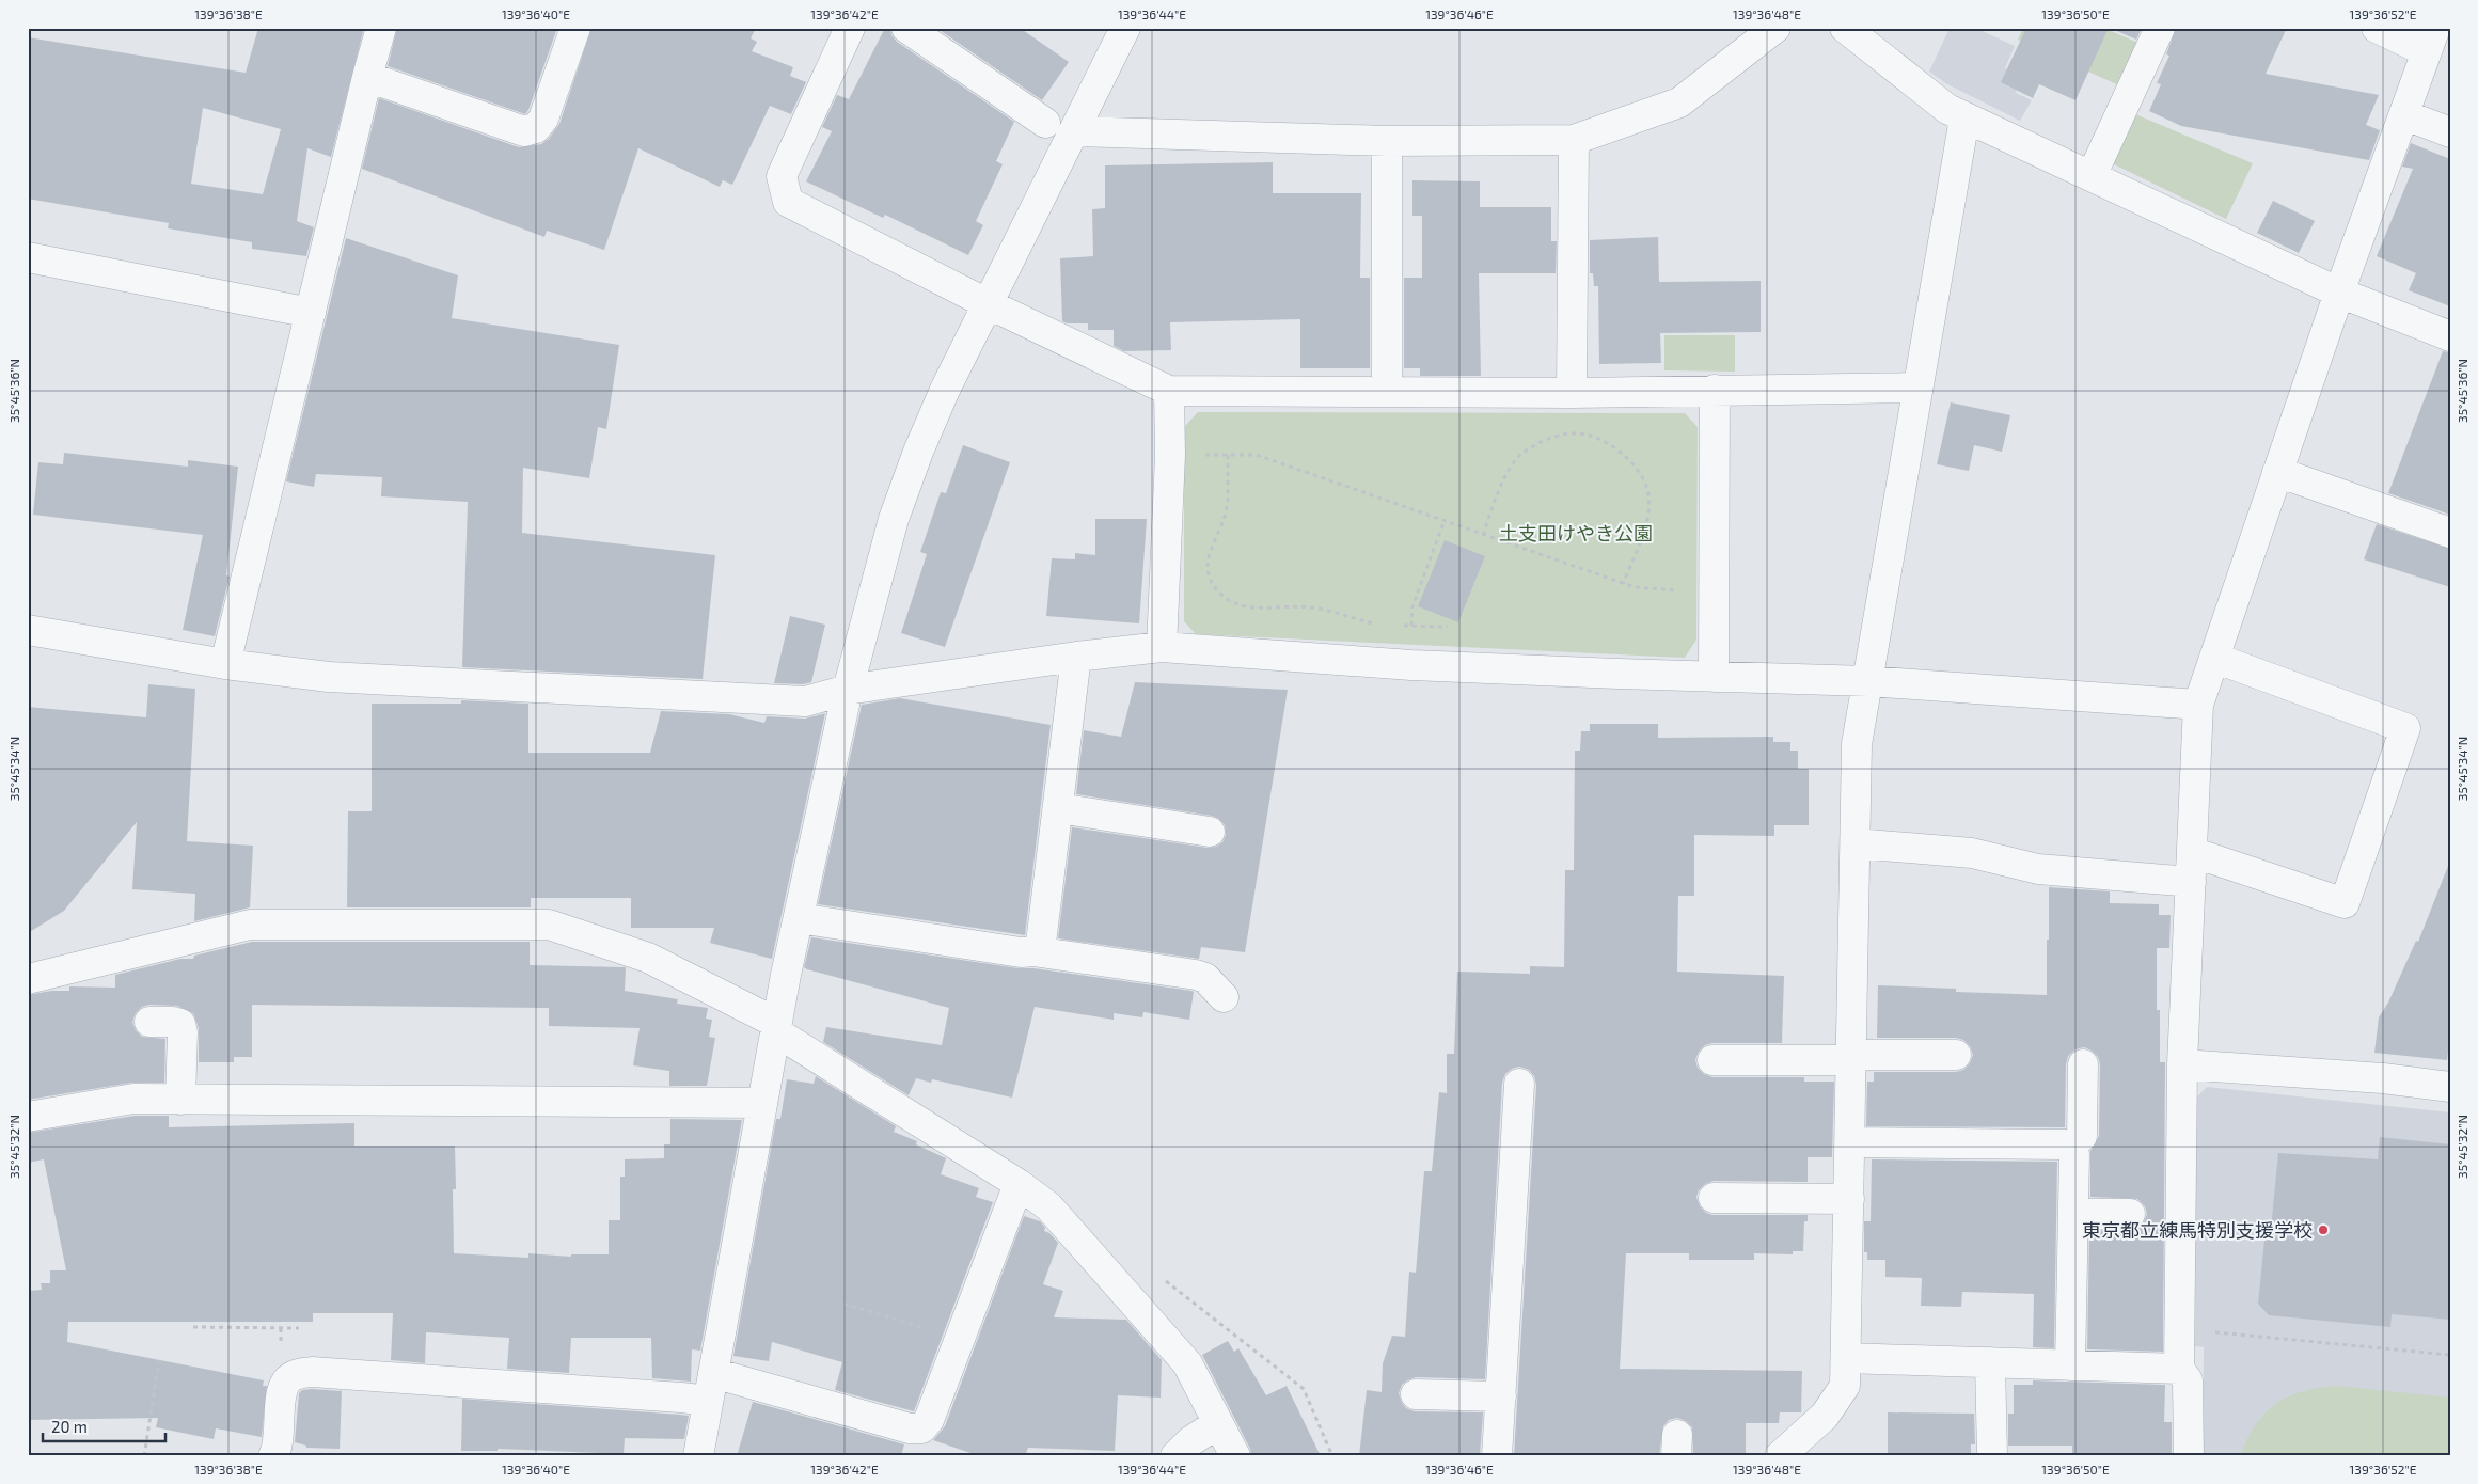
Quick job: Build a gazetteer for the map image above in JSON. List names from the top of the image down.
{
  "parks": ["土支田けやき公園"],
  "places": ["東京都立練馬特別支援学校"],
  "scale_bar": "20 m",
  "coordinates": [
    "139°36'38\"E",
    "139°36'40\"E",
    "139°36'42\"E",
    "139°36'44\"E",
    "139°36'46\"E",
    "139°36'48\"E",
    "139°36'50\"E",
    "139°36'52\"E",
    "35°45'36\"N",
    "35°45'34\"N",
    "35°45'32\"N"
  ]
}
